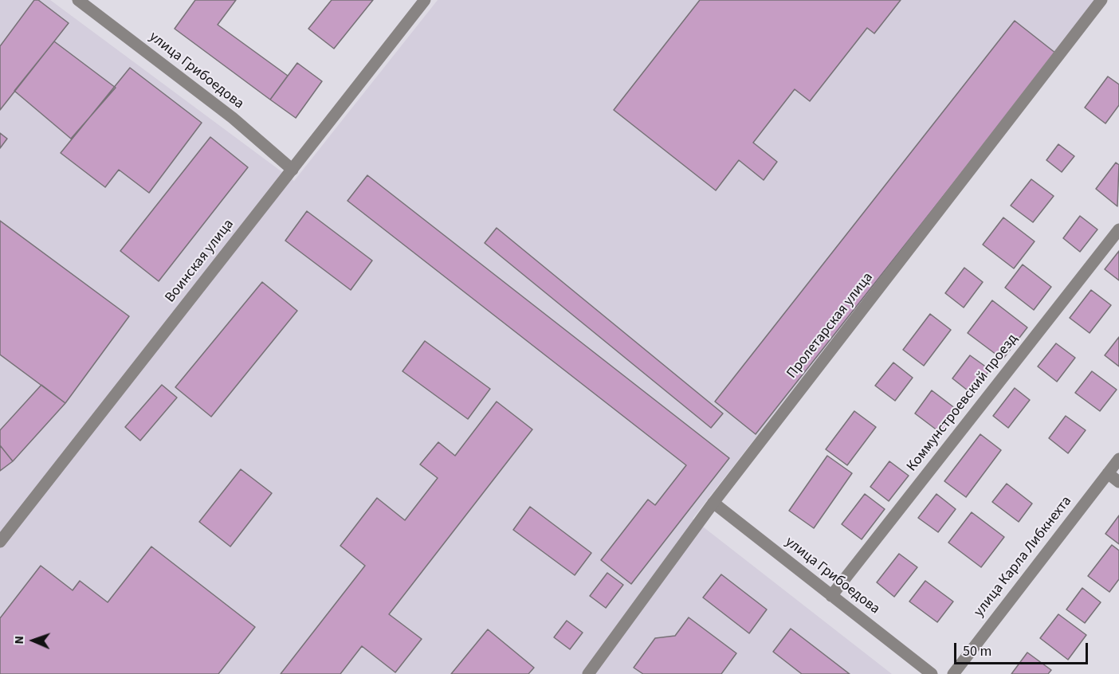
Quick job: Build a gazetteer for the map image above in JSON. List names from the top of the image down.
{
  "streets": {
    "street": [
      "улица Грибоедова",
      "Воинская улица",
      "Пролетарская улица",
      "Коммунстроевский проезд",
      "улица Карла Либкнехта"
    ]
  },
  "crossings": [
    ["улица Грибоедова", "Воинская улица"],
    ["улица Грибоедова", "Пролетарская улица"],
    ["улица Грибоедова", "Коммунстроевский проезд"]
  ],
  "scale_bar": "50 m",
  "north": "left"
}
